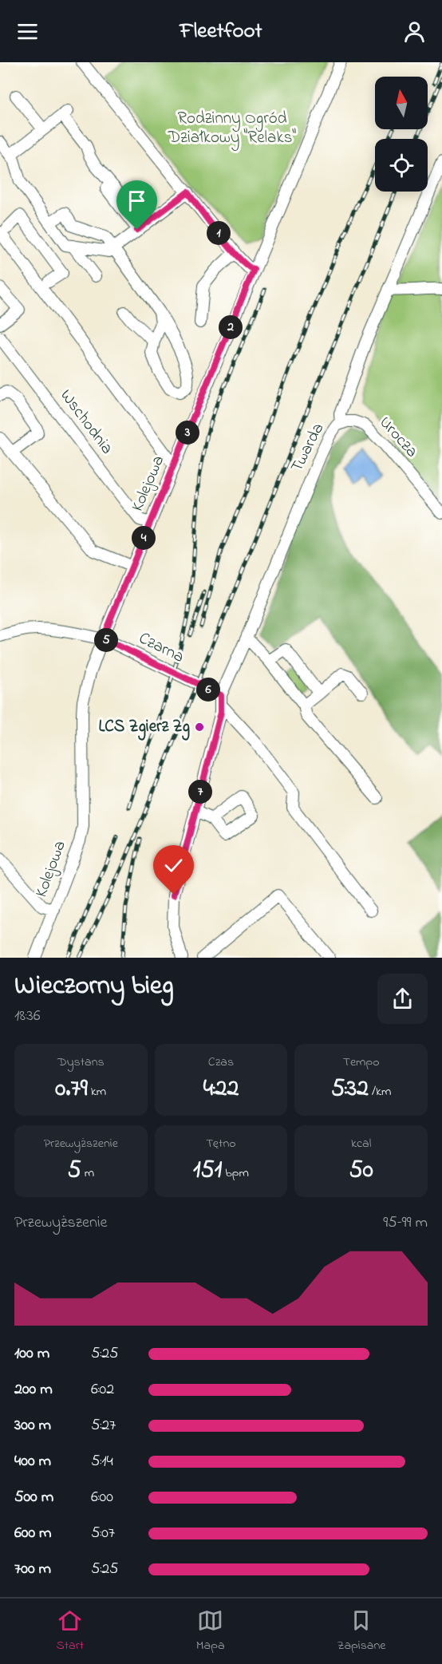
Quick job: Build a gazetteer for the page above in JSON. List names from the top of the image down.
{
  "streets": {
    "street": [
      "Wschodnia",
      "Urocza",
      "Twarda",
      "Kolejowa",
      "Czarna"
    ]
  },
  "crossings": [
    ["Wschodnia", "Kolejowa"],
    ["Urocza", "Twarda"],
    ["Twarda", "Czarna"],
    ["Kolejowa", "Czarna"]
  ],
  "parks": ["Rodzinny Ogród Działkowy \"Relaks\""],
  "places": ["LCS Zgierz Zg"],
  "north": "top",
  "page": {
    "header": "Fleetfoot",
    "pins": [
      "1",
      "2",
      "3",
      "4",
      "5",
      "6",
      "7"
    ],
    "heading": ["Wieczorny bieg", "18:36"],
    "stats": [
      ["Dystans", "0.79 km"],
      ["Czas", "4:22"],
      ["Tempo", "5:32 /km"],
      ["Przewyższenie", "5 m"],
      ["Tętno", "151 bpm"],
      ["kcal", "50"]
    ],
    "chart": ["Przewyższenie", "95–99 m"],
    "list": [
      {
        "name": "100 m",
        "note": "5:25"
      },
      {
        "name": "200 m",
        "note": "6:02"
      },
      {
        "name": "300 m",
        "note": "5:27"
      },
      {
        "name": "400 m",
        "note": "5:14"
      },
      {
        "name": "500 m",
        "note": "6:00"
      },
      {
        "name": "600 m",
        "note": "5:07"
      },
      {
        "name": "700 m",
        "note": "5:25"
      }
    ],
    "tabs": ["Start", "Mapa", "Zapisane"]
  }
}
